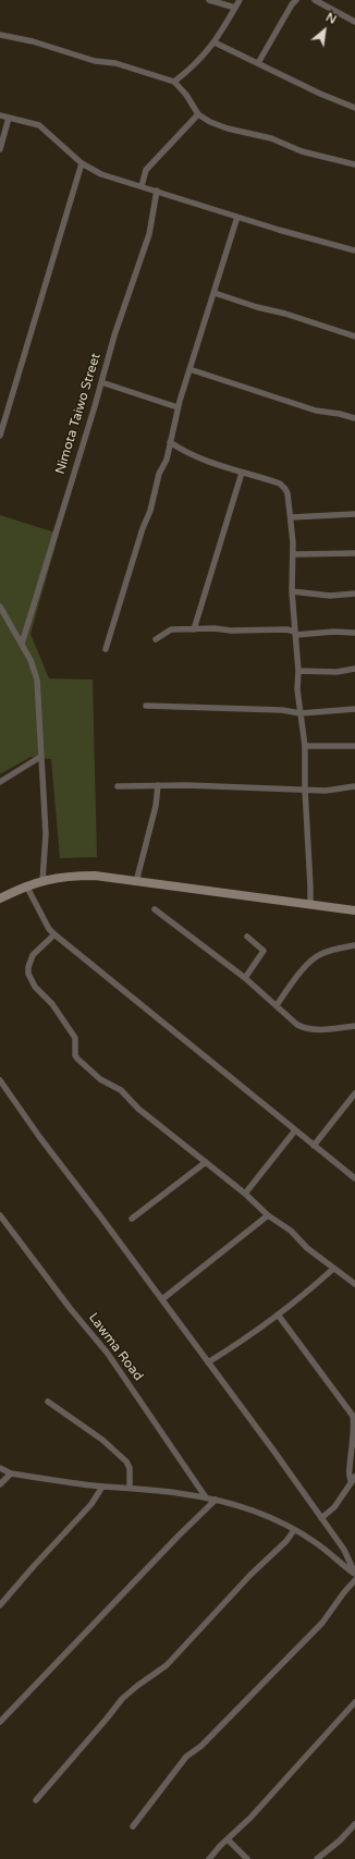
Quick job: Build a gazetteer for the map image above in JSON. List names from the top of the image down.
{
  "streets": {
    "street": ["Nimota Taiwo Street", "Lawma Road"]
  },
  "north": "top right"
}
